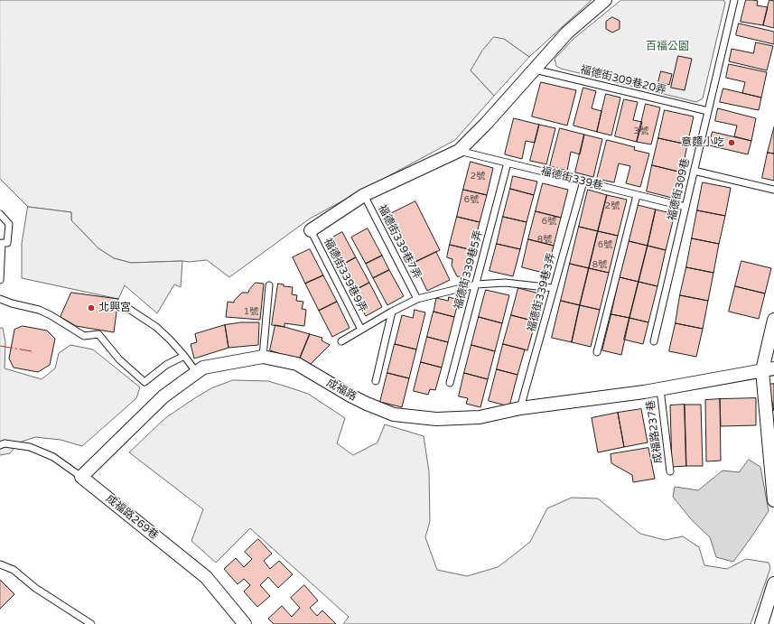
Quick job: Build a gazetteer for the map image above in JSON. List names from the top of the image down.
{
  "streets": {
    "street": ["成福路", "成福路269巷"],
    "lane": [
      "福德街309巷20弄",
      "福德街339巷",
      "福德街309巷",
      "福德街339巷7弄",
      "福德街339巷5弄",
      "福德街339巷9弄",
      "福德街339巷3弄",
      "成福路237巷"
    ]
  },
  "crossings": [
    ["福德街309巷20弄", "福德街309巷"],
    ["福德街339巷", "福德街309巷"],
    ["福德街339巷", "福德街339巷5弄"],
    ["福德街339巷", "福德街339巷3弄"],
    ["福德街339巷3弄", "成福路"],
    ["成福路", "成福路237巷"],
    ["成福路", "成福路269巷"]
  ],
  "parks": ["百福公園"],
  "places": ["意麵小吃", "北興宮"],
  "house_numbers": [
    "3號",
    "2號",
    "6號",
    "2號",
    "6號",
    "8號",
    "6號",
    "8號",
    "1號"
  ]
}
